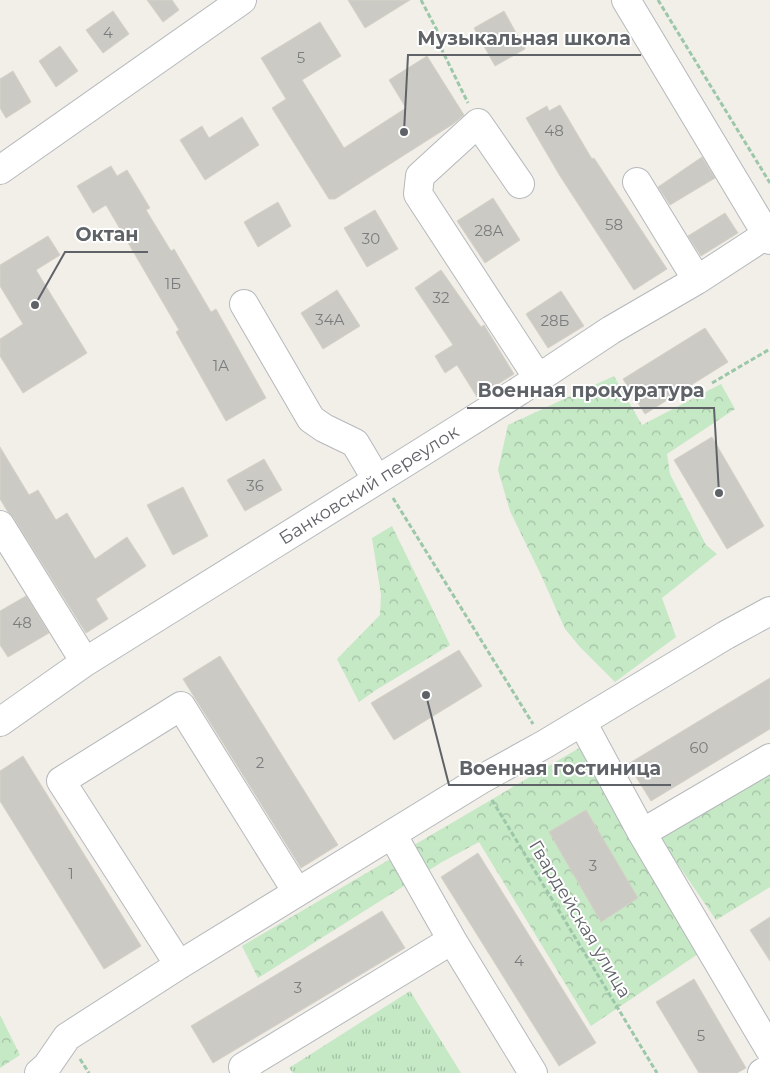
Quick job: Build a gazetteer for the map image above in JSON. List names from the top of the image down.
{
  "streets": {
    "street": ["Банковский переулок"],
    "path": ["Гвардейская улица"]
  },
  "places": [
    "Музыкальная школа",
    "Октан",
    "Военная прокуратура",
    "Военная гостиница"
  ],
  "house_numbers": [
    "4",
    "5",
    "48",
    "58",
    "28А",
    "30",
    "1Б",
    "32",
    "34А",
    "28Б",
    "1А",
    "36",
    "48",
    "60",
    "2",
    "3",
    "1",
    "4",
    "3",
    "5"
  ]
}
